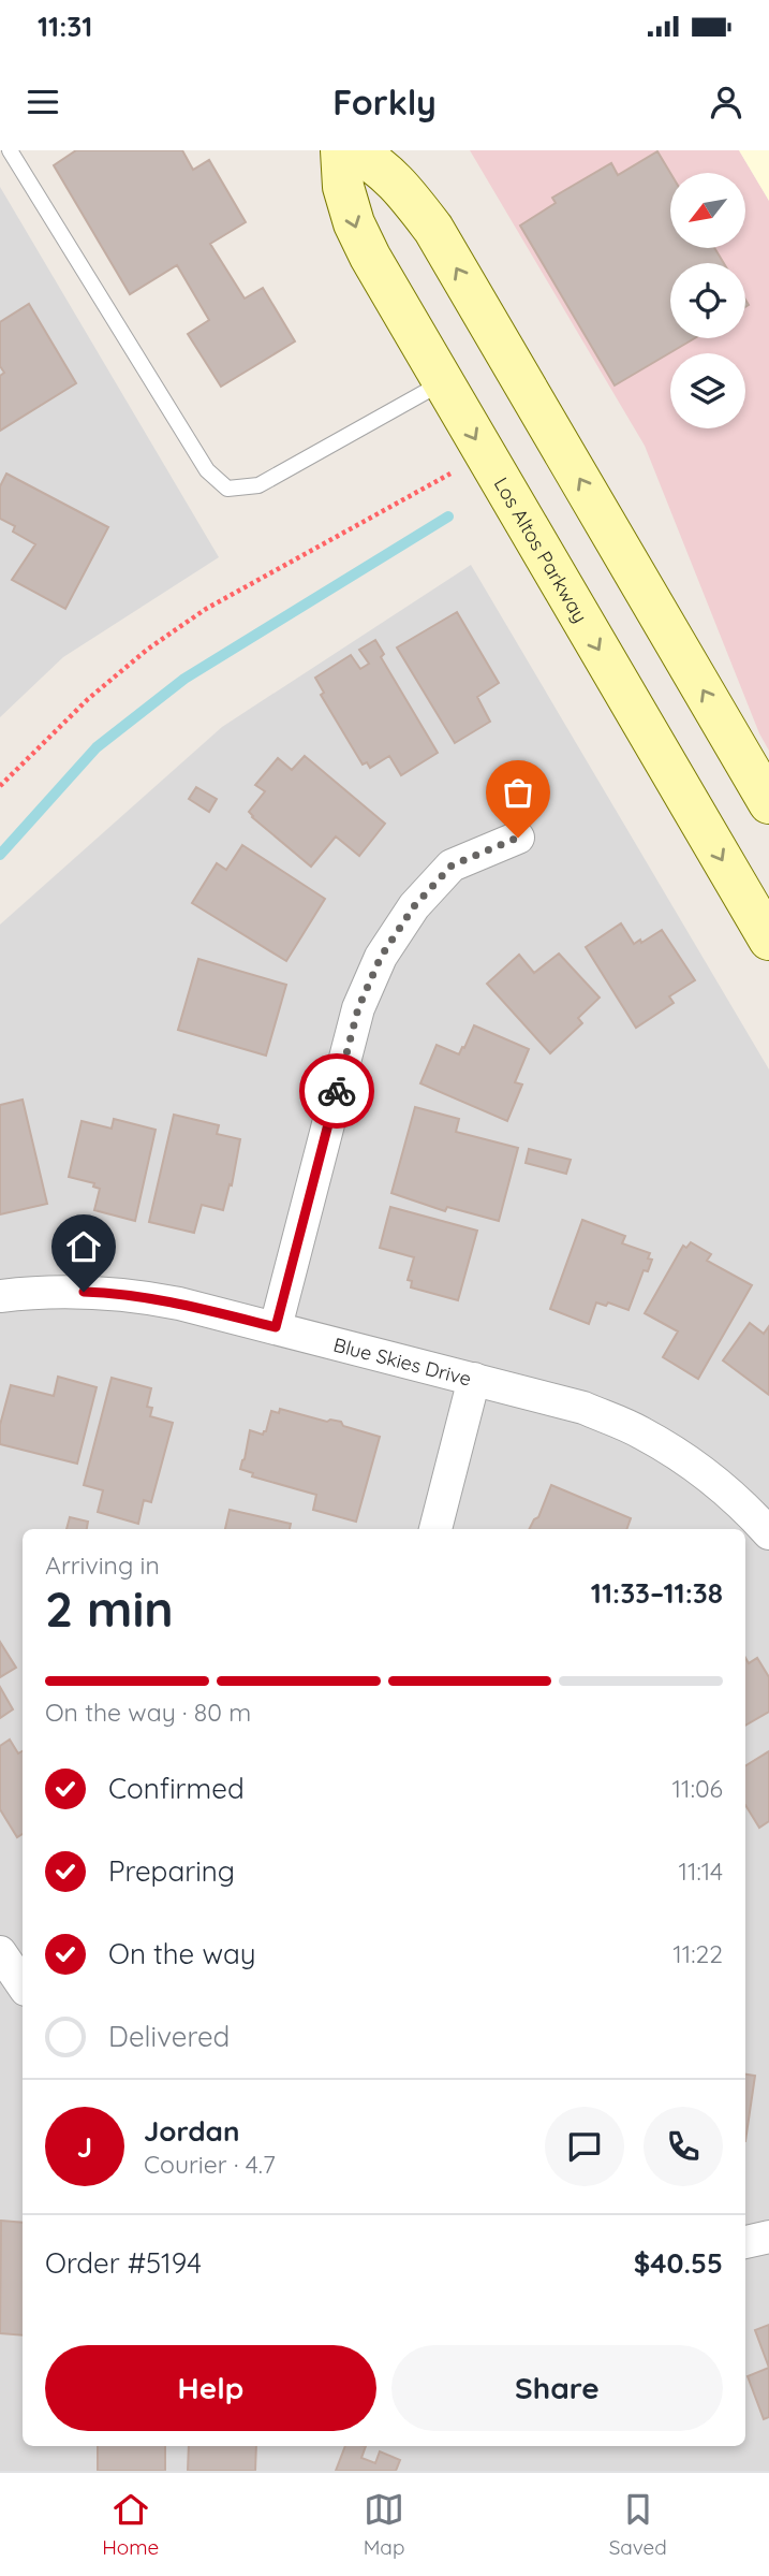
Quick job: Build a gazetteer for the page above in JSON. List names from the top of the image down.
{
  "streets": {
    "main road": ["Los Altos Parkway"],
    "street": ["Blue Skies Drive"]
  },
  "north": "bottom left",
  "page": {
    "status": "11:31",
    "header": "Forkly",
    "heading": ["2 min", "Arriving in", "11:33–11:38"],
    "panel": [
      "Jordan",
      "Courier · 4.7",
      "Order #5194",
      "$40.55"
    ],
    "bar": "On the way · 80 m",
    "list": [
      ["Confirmed", "11:06"],
      ["Preparing", "11:14"],
      ["On the way", "11:22"],
      "Delivered"
    ],
    "round": "J",
    "buttons": ["Help", "Share"],
    "tabs": ["Home", "Map", "Saved"]
  }
}
